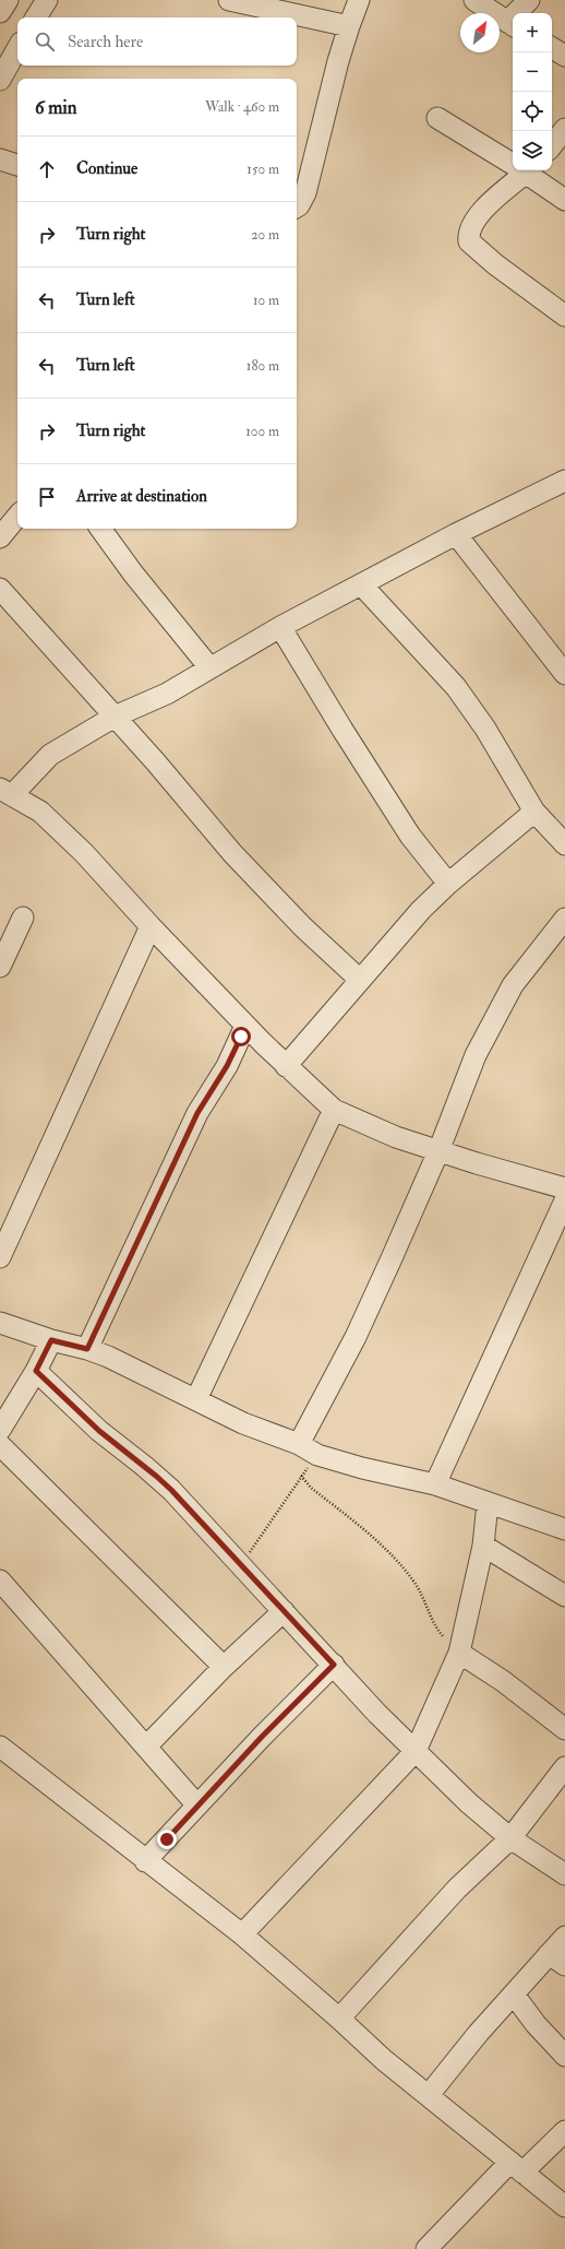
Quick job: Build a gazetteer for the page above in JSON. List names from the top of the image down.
{
  "north": "top right",
  "page": {
    "map_buttons": ["+", "−"],
    "search": "Search here",
    "heading": ["6 min", "Walk · 460 m"],
    "list": [
      ["Continue", "150 m"],
      ["Turn right", "20 m"],
      ["Turn left", "10 m"],
      ["Turn left", "180 m"],
      ["Turn right", "100 m"],
      "Arrive at destination"
    ]
  }
}
